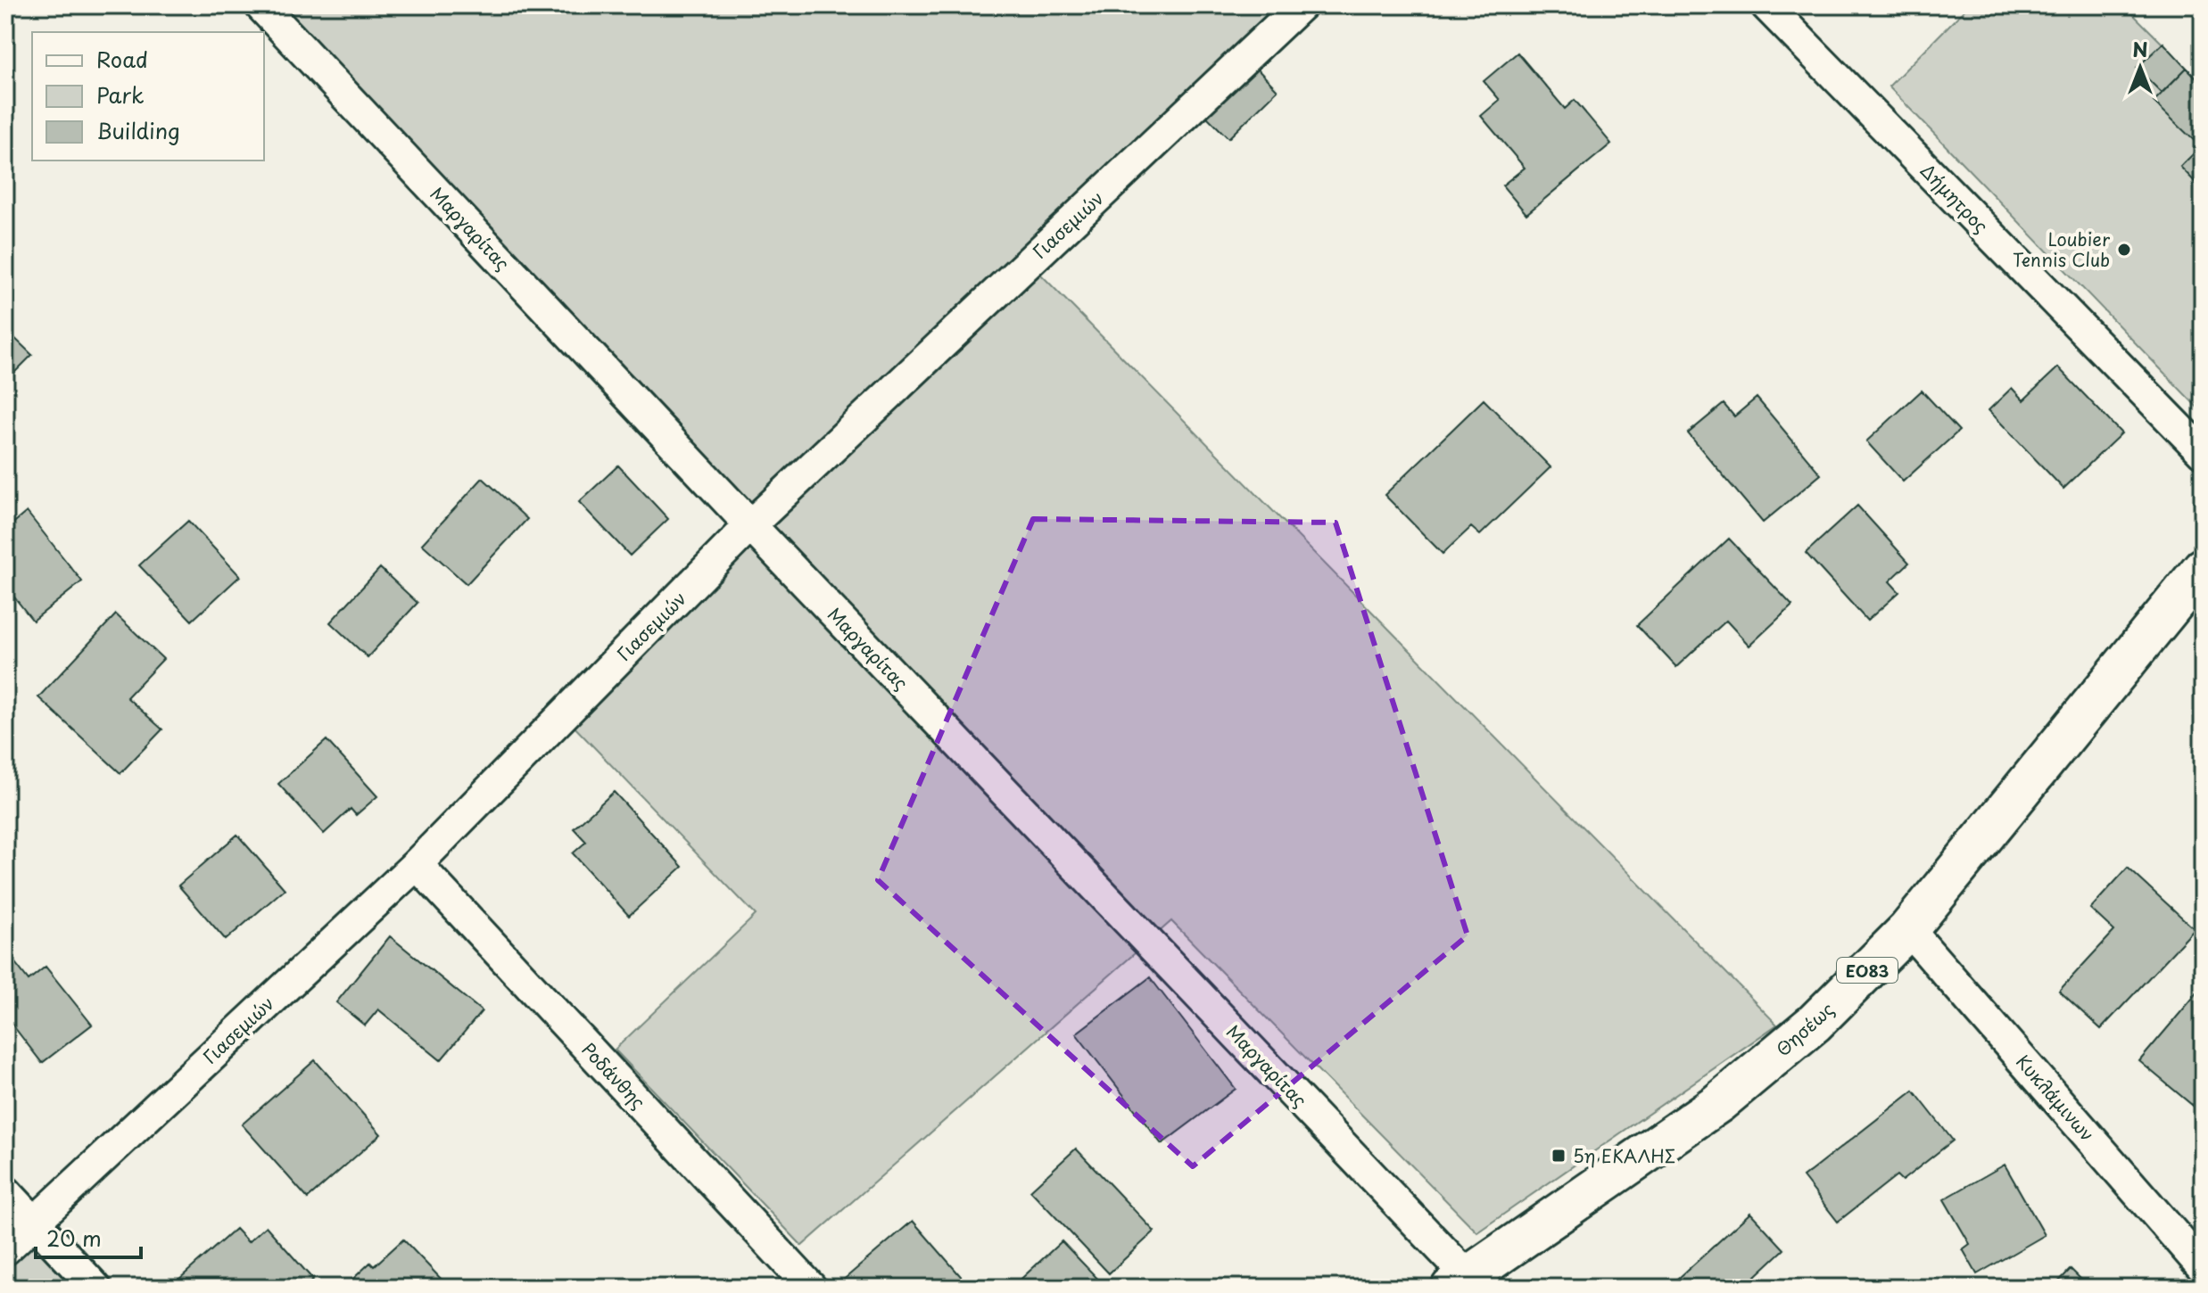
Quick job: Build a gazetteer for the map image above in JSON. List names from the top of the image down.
{
  "streets": {
    "main road": ["ΕΟ83", "Θησέως"],
    "street": [
      "Δήμητρος",
      "Γιασεμιών",
      "Μαργαρίτας",
      "Ροδάνθης",
      "Κυκλάμινων"
    ]
  },
  "crossings": [
    ["Γιασεμιών", "Μαργαρίτας"],
    ["Γιασεμιών", "Ροδάνθης"],
    ["Μαργαρίτας", "Θησέως"],
    ["Θησέως", "Κυκλάμινων"]
  ],
  "places": {
    "other": ["Loubier Tennis Club"],
    "transit": ["5η ΕΚΑΛΗΣ"]
  },
  "legend": ["Road", "Park", "Building"],
  "scale_bar": "20 m",
  "north": "top"
}
